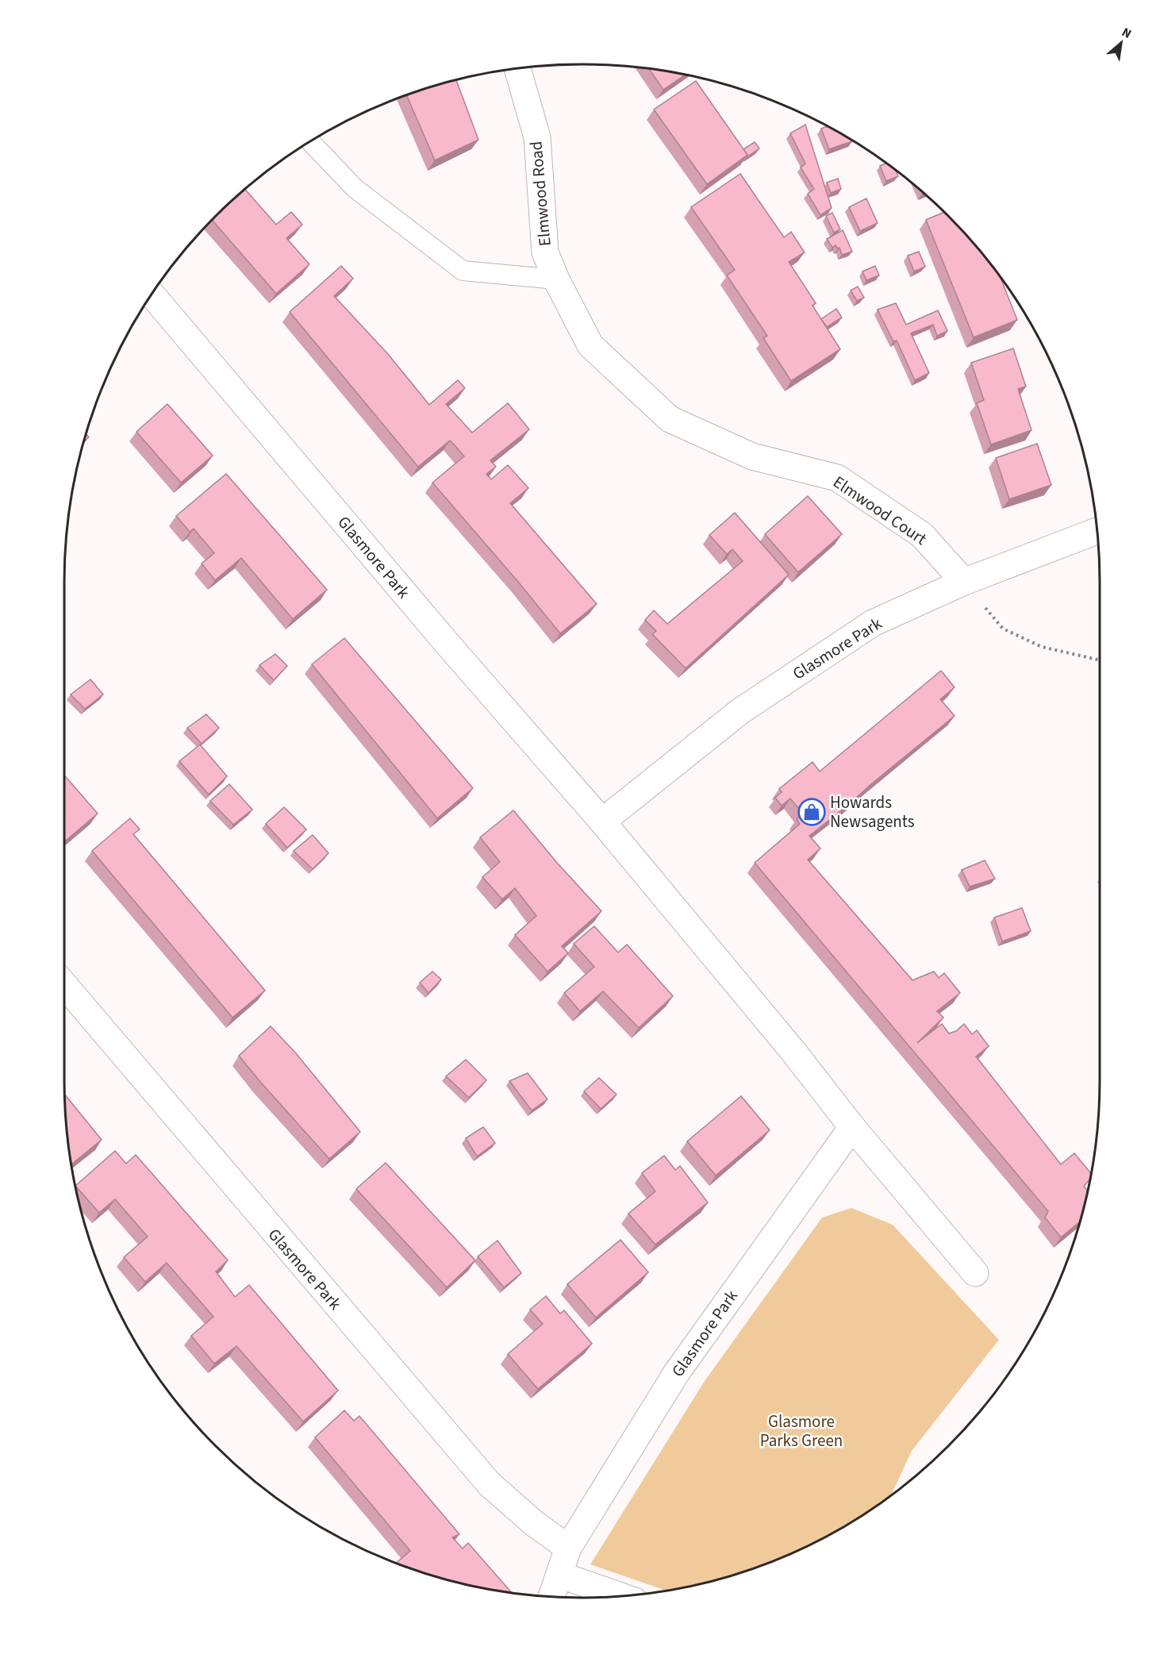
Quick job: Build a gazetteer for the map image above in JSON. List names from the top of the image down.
{
  "streets": {
    "street": ["Elmwood Road", "Elmwood Court", "Glasmore Park"]
  },
  "crossings": [
    ["Elmwood Road", "Elmwood Court"],
    ["Elmwood Court", "Glasmore Park"]
  ],
  "parks": ["Glasmore Parks Green"],
  "places": {
    "shop": ["Howards Newsagents"]
  },
  "north": "top right"
}
